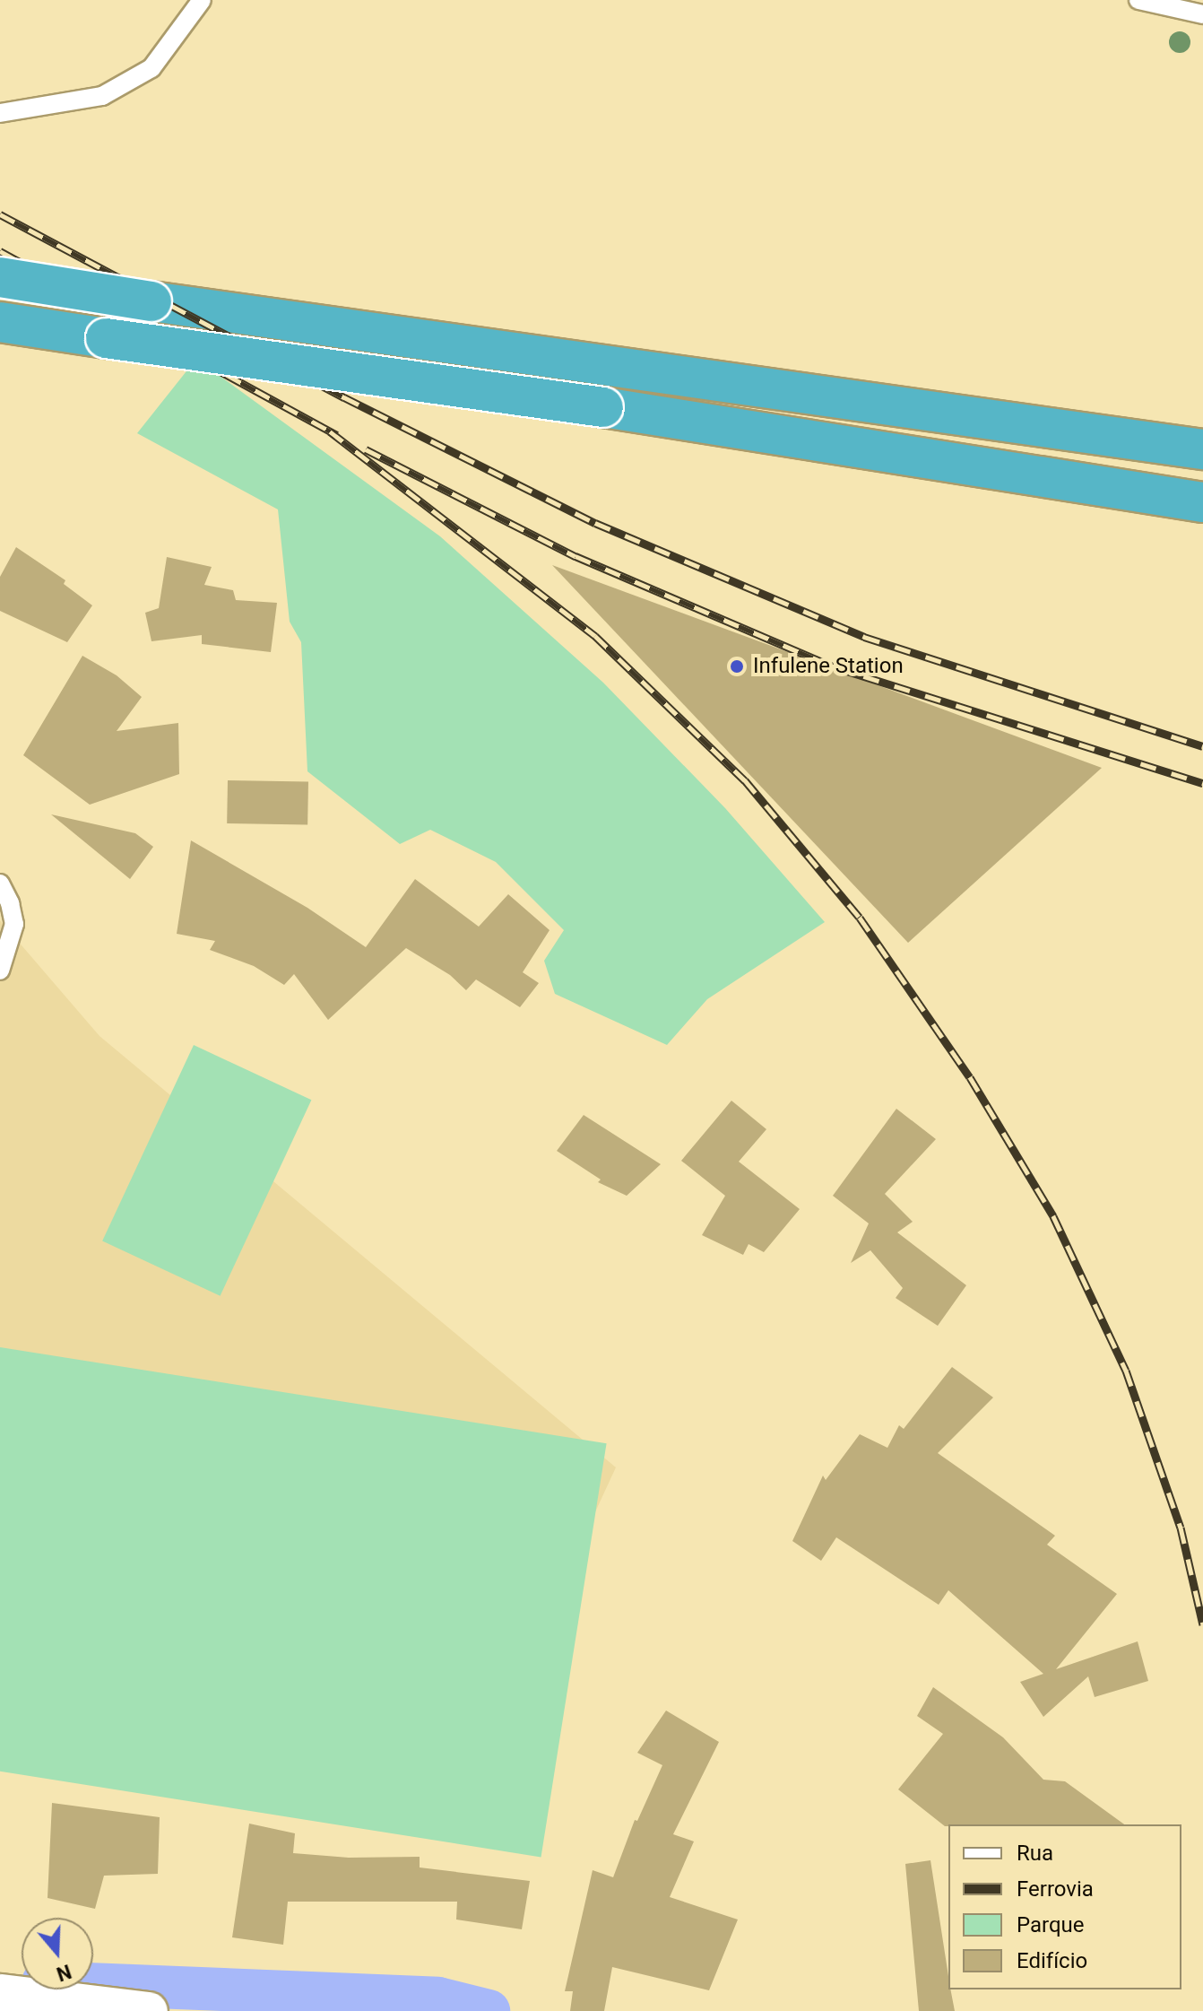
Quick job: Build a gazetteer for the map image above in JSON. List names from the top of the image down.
{
  "places": ["Infulene Station"],
  "legend": [
    "Rua",
    "Ferrovia",
    "Parque",
    "Edifício"
  ],
  "north": "bottom"
}
